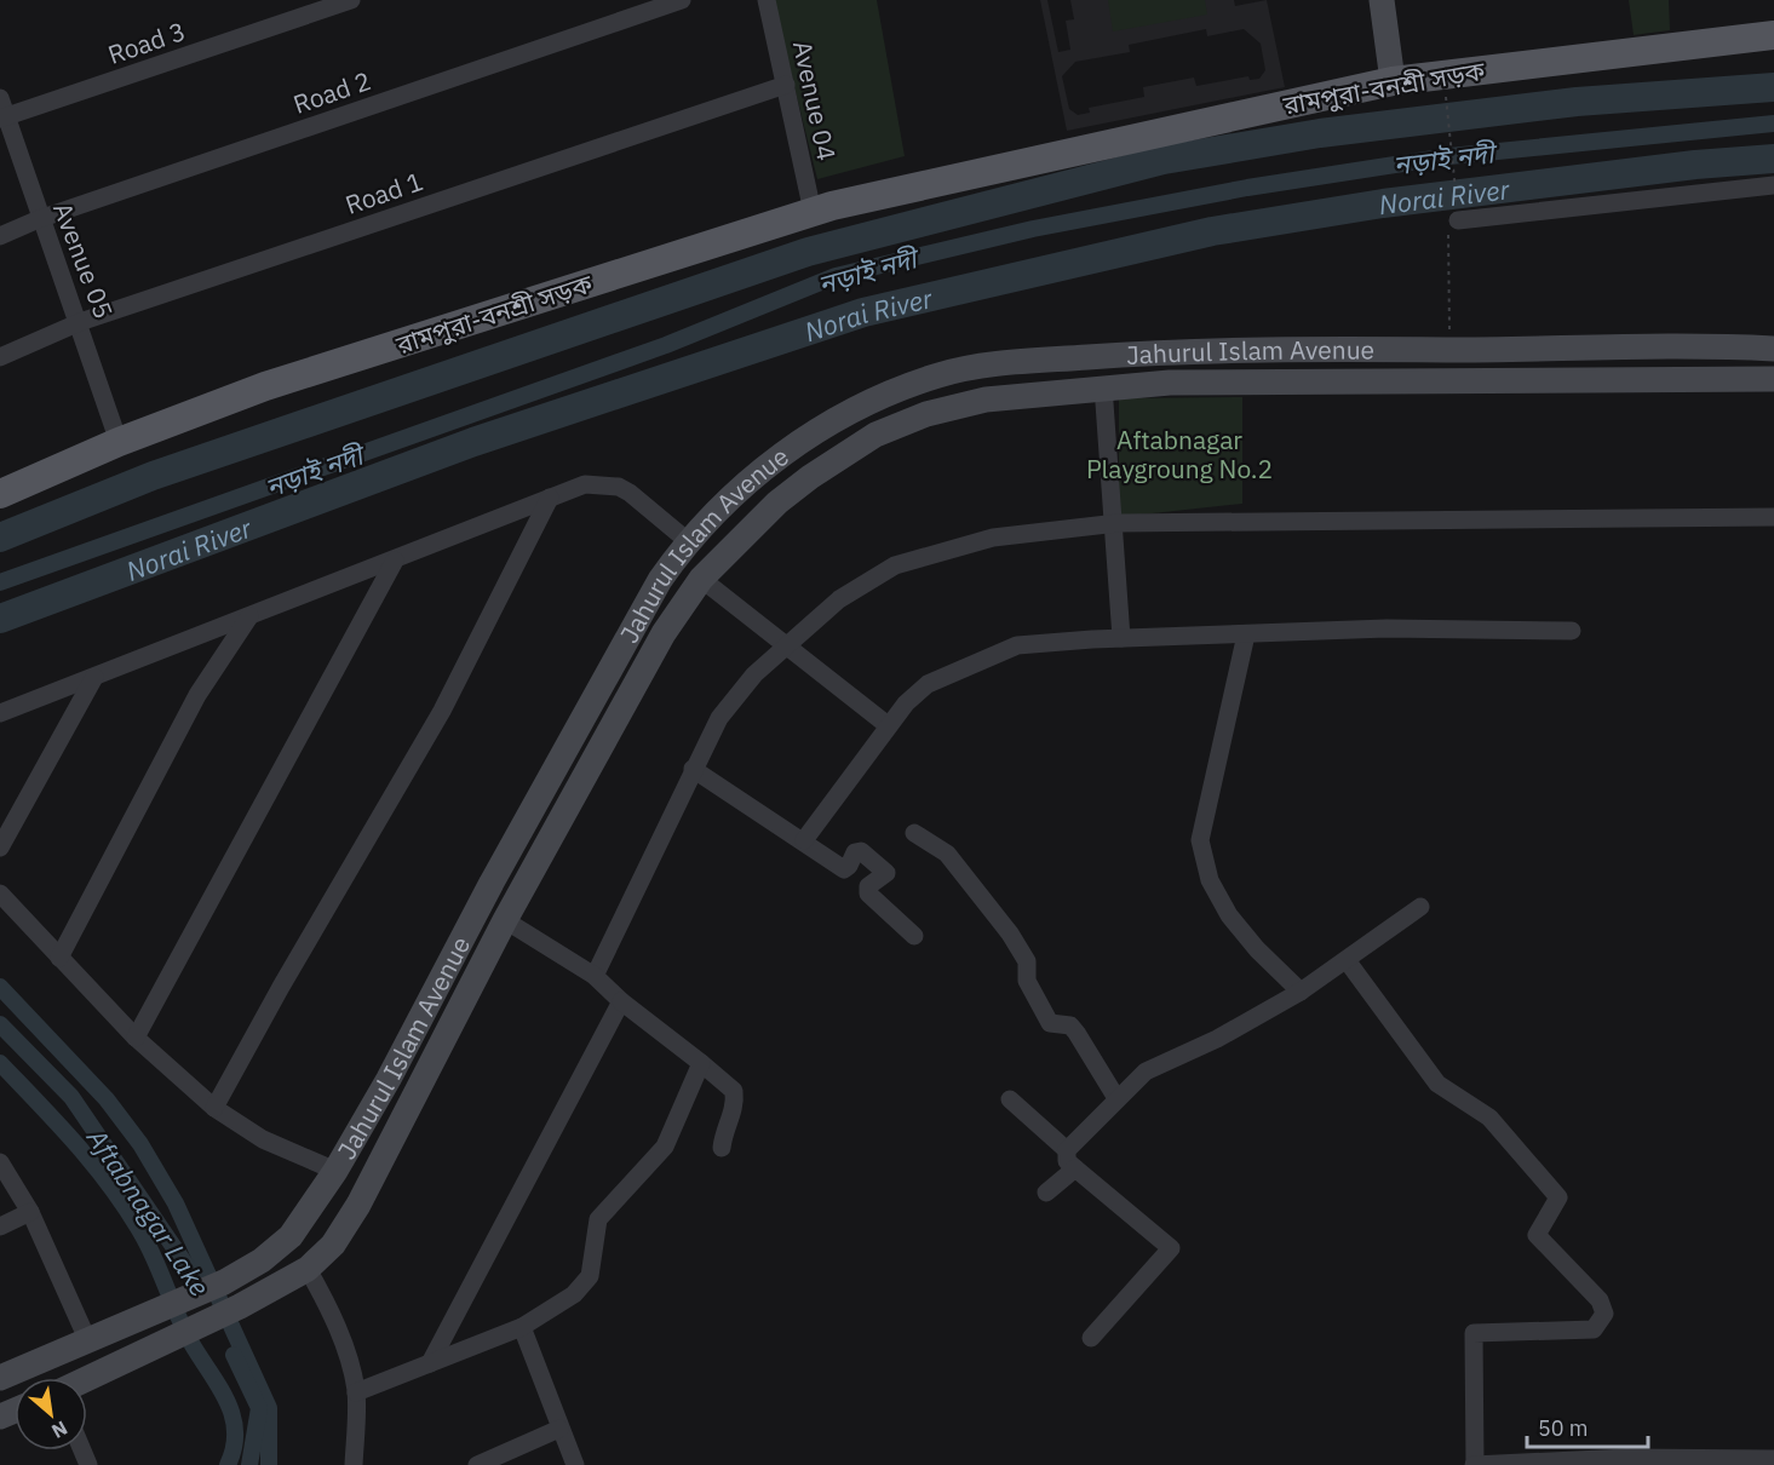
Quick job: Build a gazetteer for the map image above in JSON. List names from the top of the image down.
{
  "streets": {
    "main road": ["রামপুরা-বনশ্রী সড়ক"],
    "street": [
      "Road 3",
      "Road 2",
      "Avenue 04",
      "Road 1",
      "Avenue 05",
      "Jahurul Islam Avenue"
    ]
  },
  "crossings": [
    ["Road 3", "Avenue 05"],
    ["রামপুরা-বনশ্রী সড়ক", "Avenue 04"],
    ["রামপুরা-বনশ্রী সড়ক", "Avenue 05"],
    ["Road 2", "Avenue 05"],
    ["Avenue 04", "Road 1"],
    ["Road 1", "Avenue 05"]
  ],
  "water": ["নড়াই নদী", "Norai River", "Aftabnagar Lake"],
  "parks": ["Aftabnagar Playgroung No.2"],
  "scale_bar": "50 m",
  "north": "bottom right"
}
